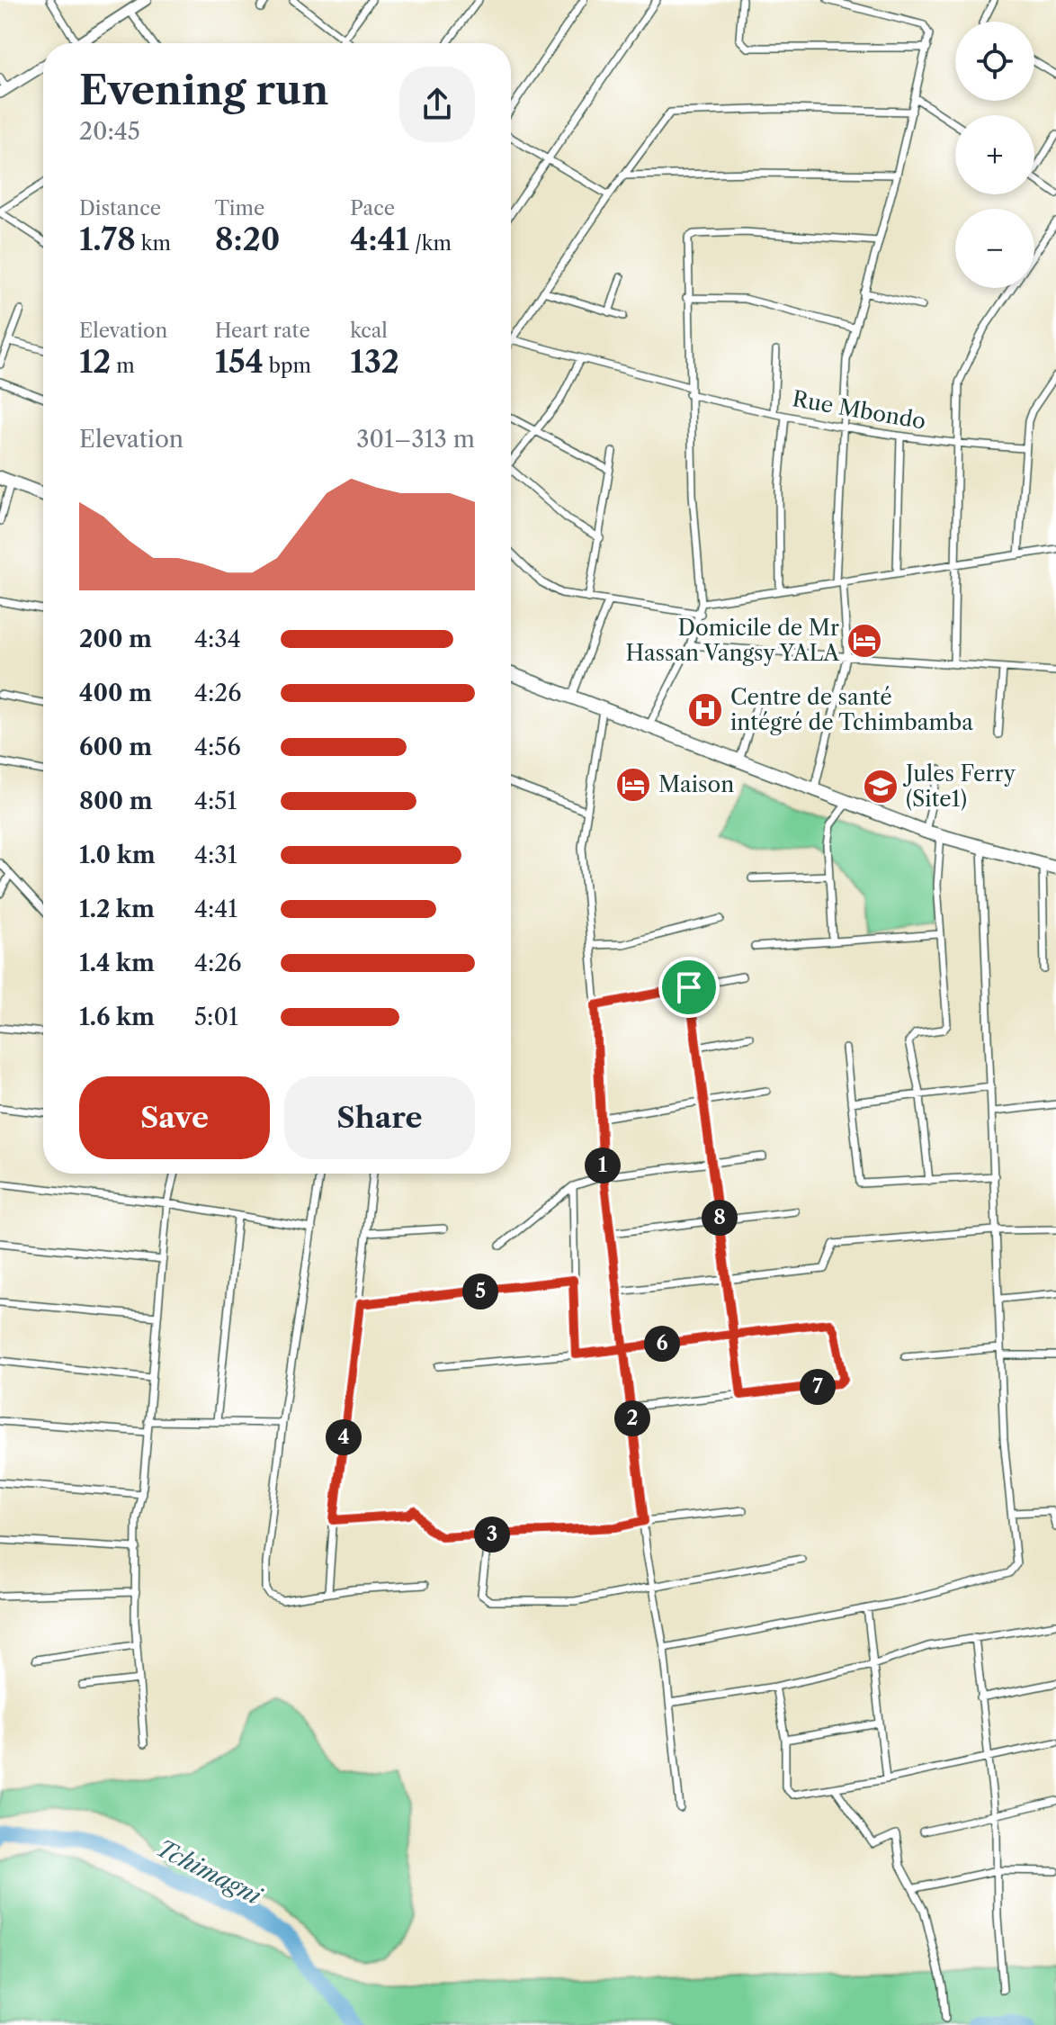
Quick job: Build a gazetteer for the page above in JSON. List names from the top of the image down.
{
  "streets": {
    "street": ["Rue Mbondo"]
  },
  "water": ["Tchimagni"],
  "places": {
    "hotel": ["Domicile de Mr Hassan Vangsy YALA", "Maison"],
    "hospital": ["Centre de santé intégré de Tchimbamba"],
    "school or university": ["Jules Ferry (Site1)"]
  },
  "page": {
    "map_buttons": ["+", "−"],
    "heading": ["Evening run", "20:45"],
    "stats": [
      ["Distance", "1.78 km"],
      ["Time", "8:20"],
      ["Pace", "4:41 /km"],
      ["Elevation", "12 m"],
      ["Heart rate", "154 bpm"],
      ["kcal", "132"]
    ],
    "chart": ["Elevation", "301–313 m"],
    "list": [
      {
        "name": "200 m",
        "note": "4:34"
      },
      {
        "name": "400 m",
        "note": "4:26"
      },
      {
        "name": "600 m",
        "note": "4:56"
      },
      {
        "name": "800 m",
        "note": "4:51"
      },
      {
        "name": "1.0 km",
        "note": "4:31"
      },
      {
        "name": "1.2 km",
        "note": "4:41"
      },
      {
        "name": "1.4 km",
        "note": "4:26"
      },
      {
        "name": "1.6 km",
        "note": "5:01"
      }
    ],
    "buttons": ["Save", "Share"],
    "pins": [
      "1",
      "8",
      "5",
      "6",
      "7",
      "2",
      "4",
      "3"
    ]
  }
}
